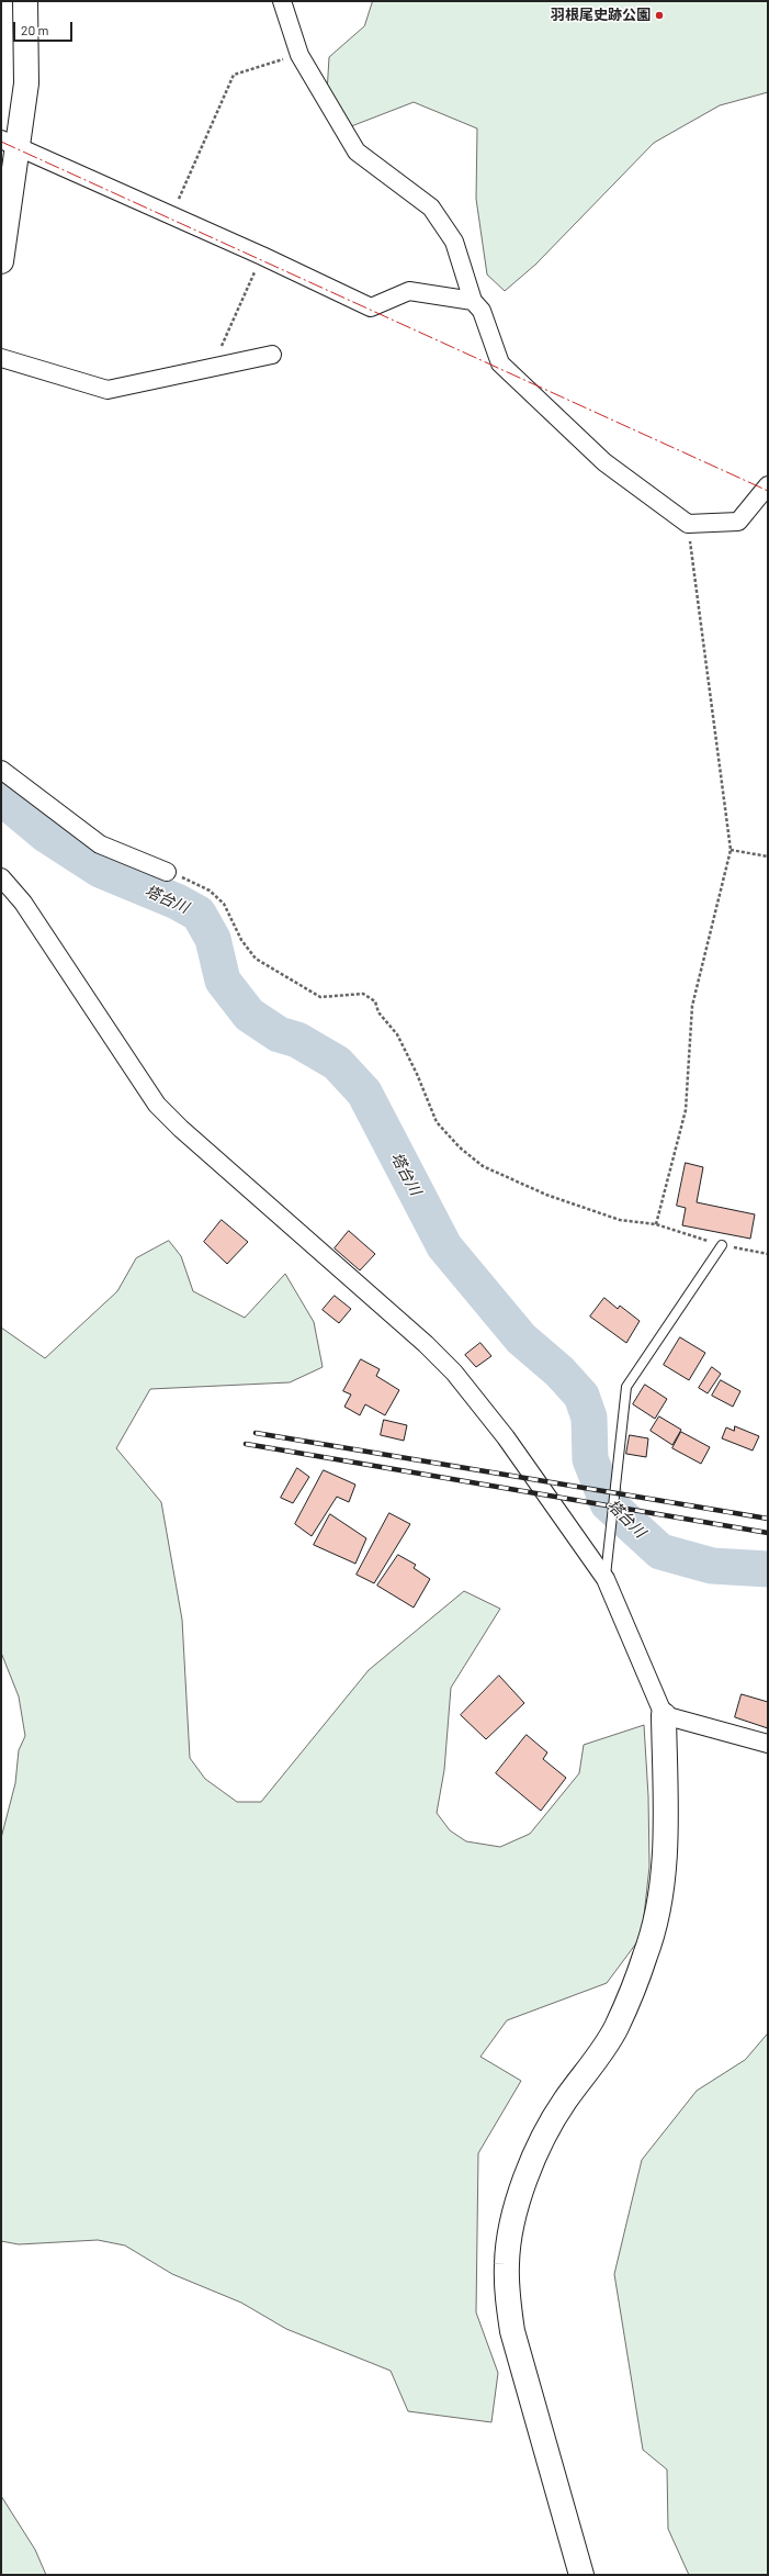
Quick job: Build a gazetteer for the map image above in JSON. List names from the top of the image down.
{
  "water": ["塔台川"],
  "places": ["羽根尾史跡公園"],
  "scale_bar": "20 m"
}
